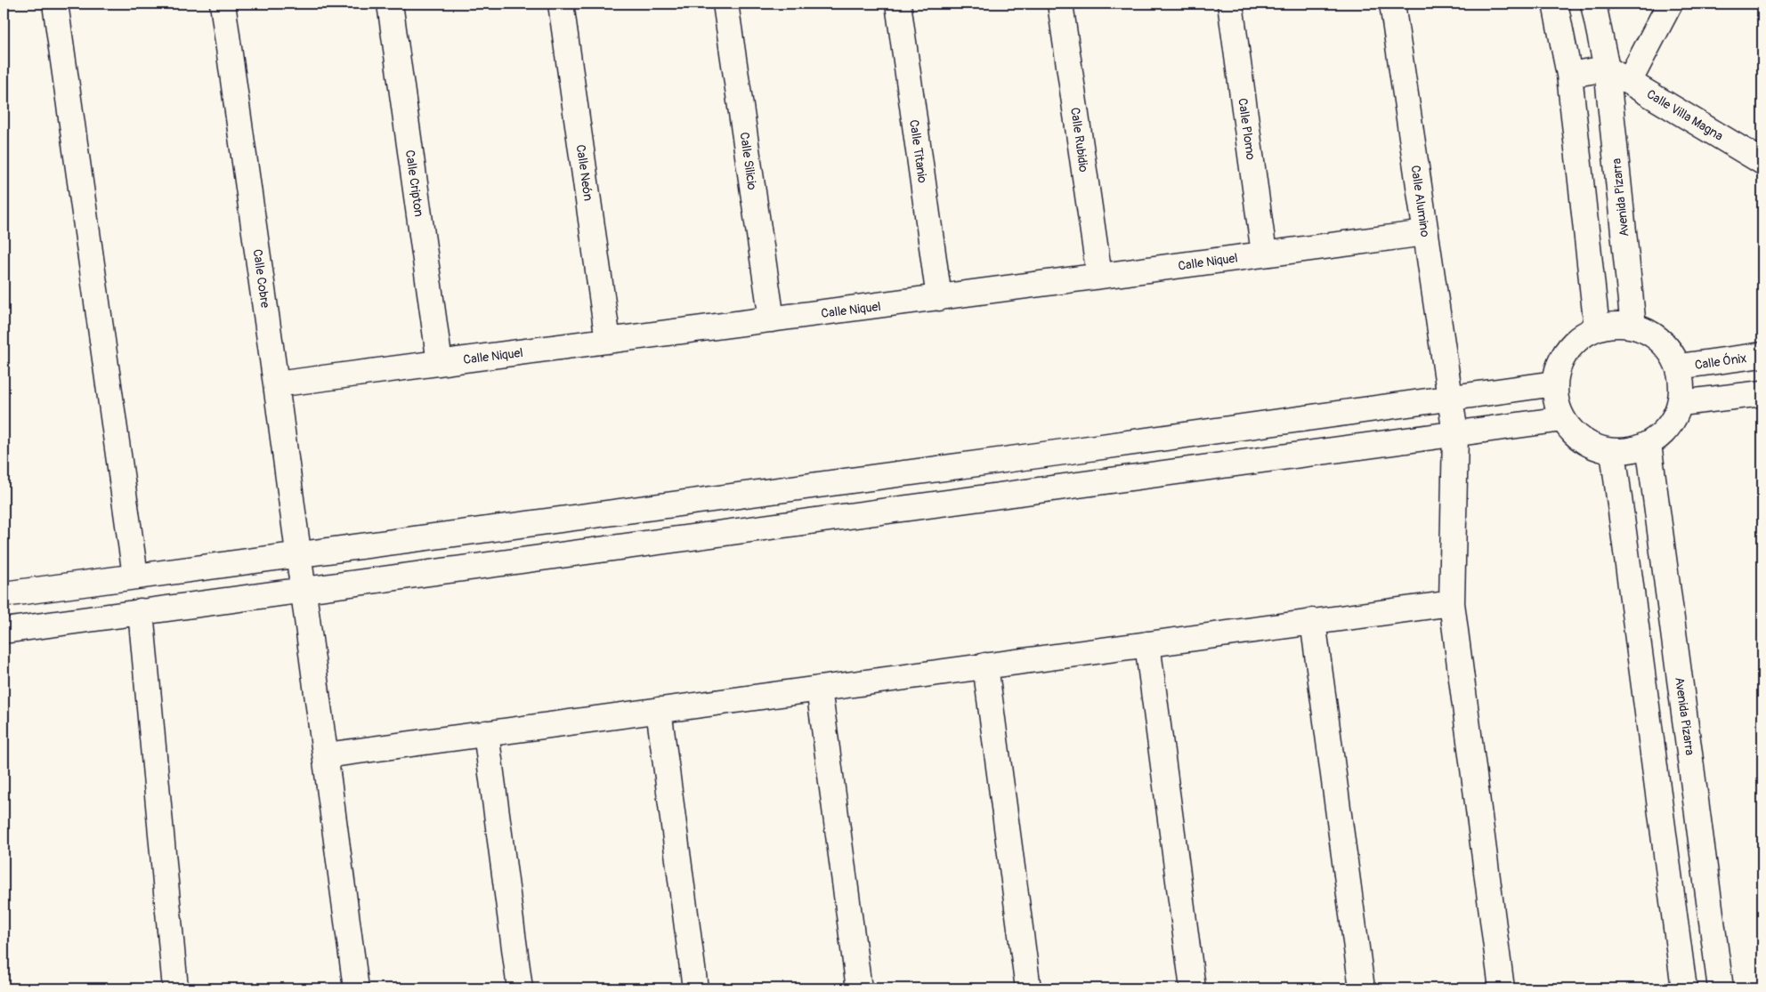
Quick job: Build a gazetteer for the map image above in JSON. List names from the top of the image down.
{
  "streets": {
    "street": [
      "Calle Villa Magna",
      "Calle Plomo",
      "Calle Rubidio",
      "Calle Titanio",
      "Calle Silicio",
      "Calle Neón",
      "Calle Cripton",
      "Avenida Pizarra",
      "Calle Alumino",
      "Calle Niquel",
      "Calle Cobre",
      "Calle Ónix"
    ]
  },
  "crossings": [
    ["Calle Villa Magna", "Avenida Pizarra"],
    ["Calle Plomo", "Calle Niquel"],
    ["Calle Rubidio", "Calle Niquel"],
    ["Calle Titanio", "Calle Niquel"],
    ["Calle Silicio", "Calle Niquel"],
    ["Calle Neón", "Calle Niquel"],
    ["Calle Cripton", "Calle Niquel"],
    ["Avenida Pizarra", "Calle Ónix"],
    ["Calle Alumino", "Calle Niquel"],
    ["Calle Niquel", "Calle Cobre"]
  ]
}
